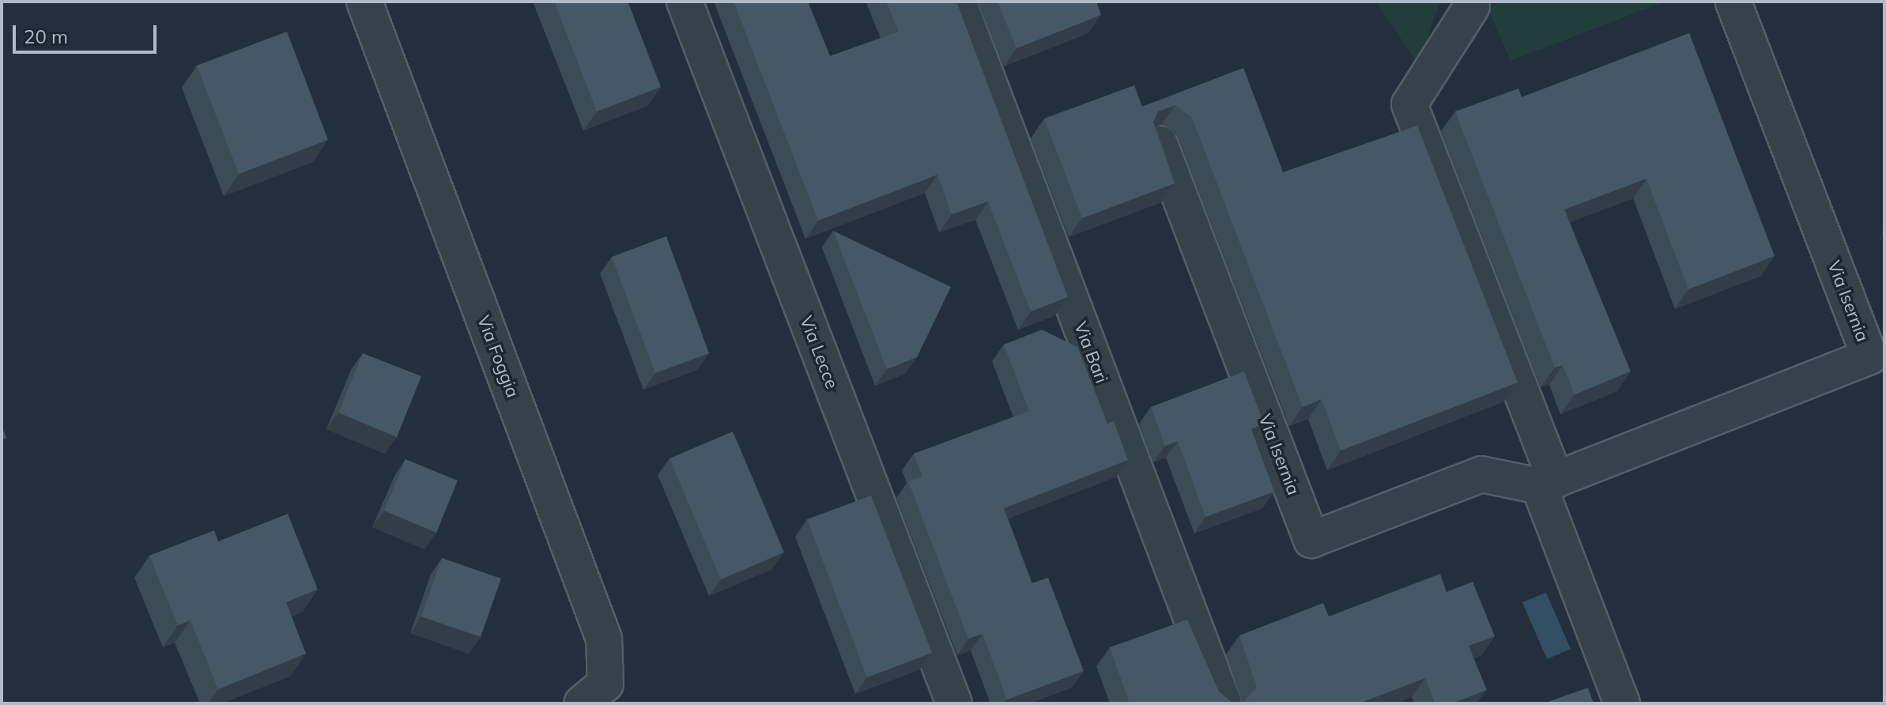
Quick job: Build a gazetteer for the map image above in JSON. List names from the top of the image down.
{
  "streets": {
    "street": [
      "Via Isernia",
      "Via Lecce",
      "Via Bari",
      "Via Foggia"
    ]
  },
  "scale_bar": "20 m"
}
